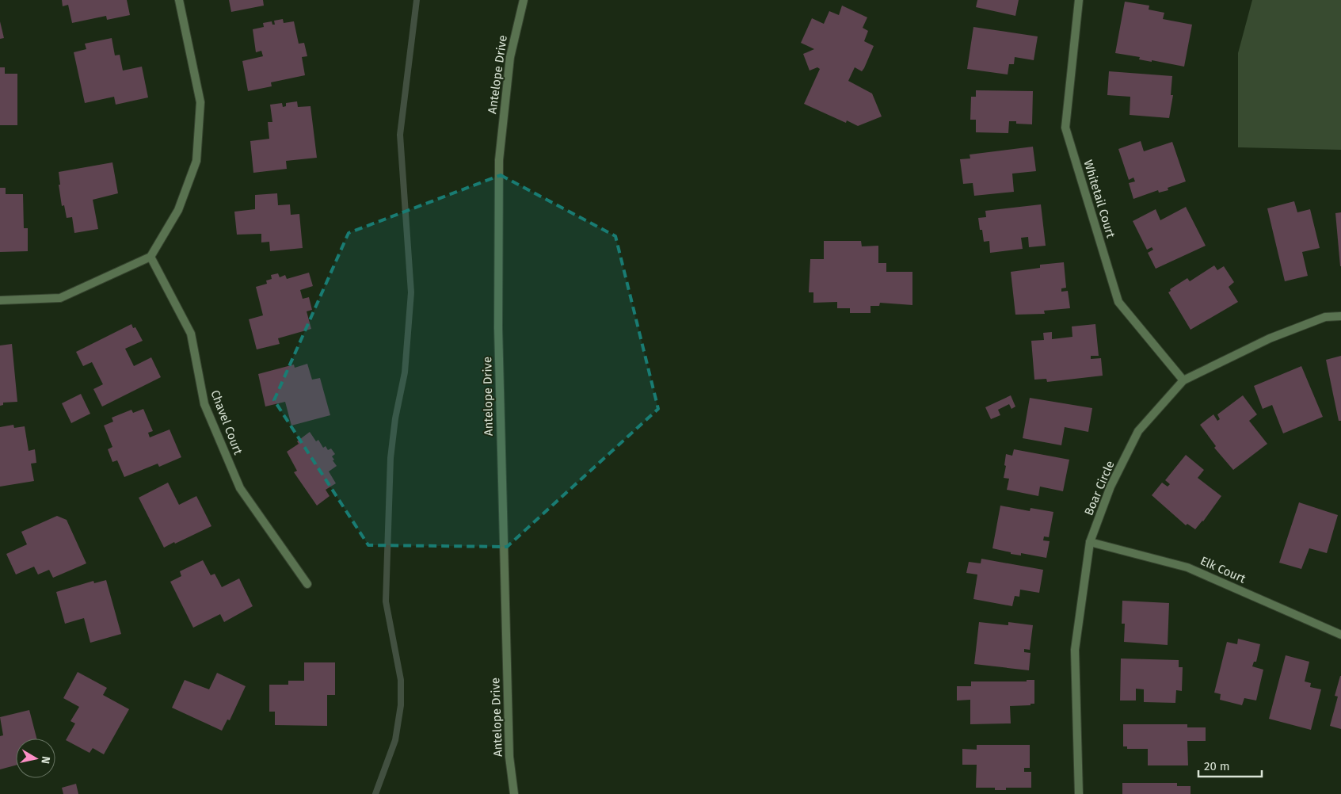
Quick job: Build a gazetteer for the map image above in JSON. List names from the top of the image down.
{
  "streets": {
    "street": [
      "Antelope Drive",
      "Whitetail Court",
      "Chavel Court",
      "Boar Circle",
      "Elk Court"
    ]
  },
  "crossings": [
    ["Whitetail Court", "Boar Circle"],
    ["Boar Circle", "Elk Court"]
  ],
  "scale_bar": "20 m",
  "north": "right"
}
